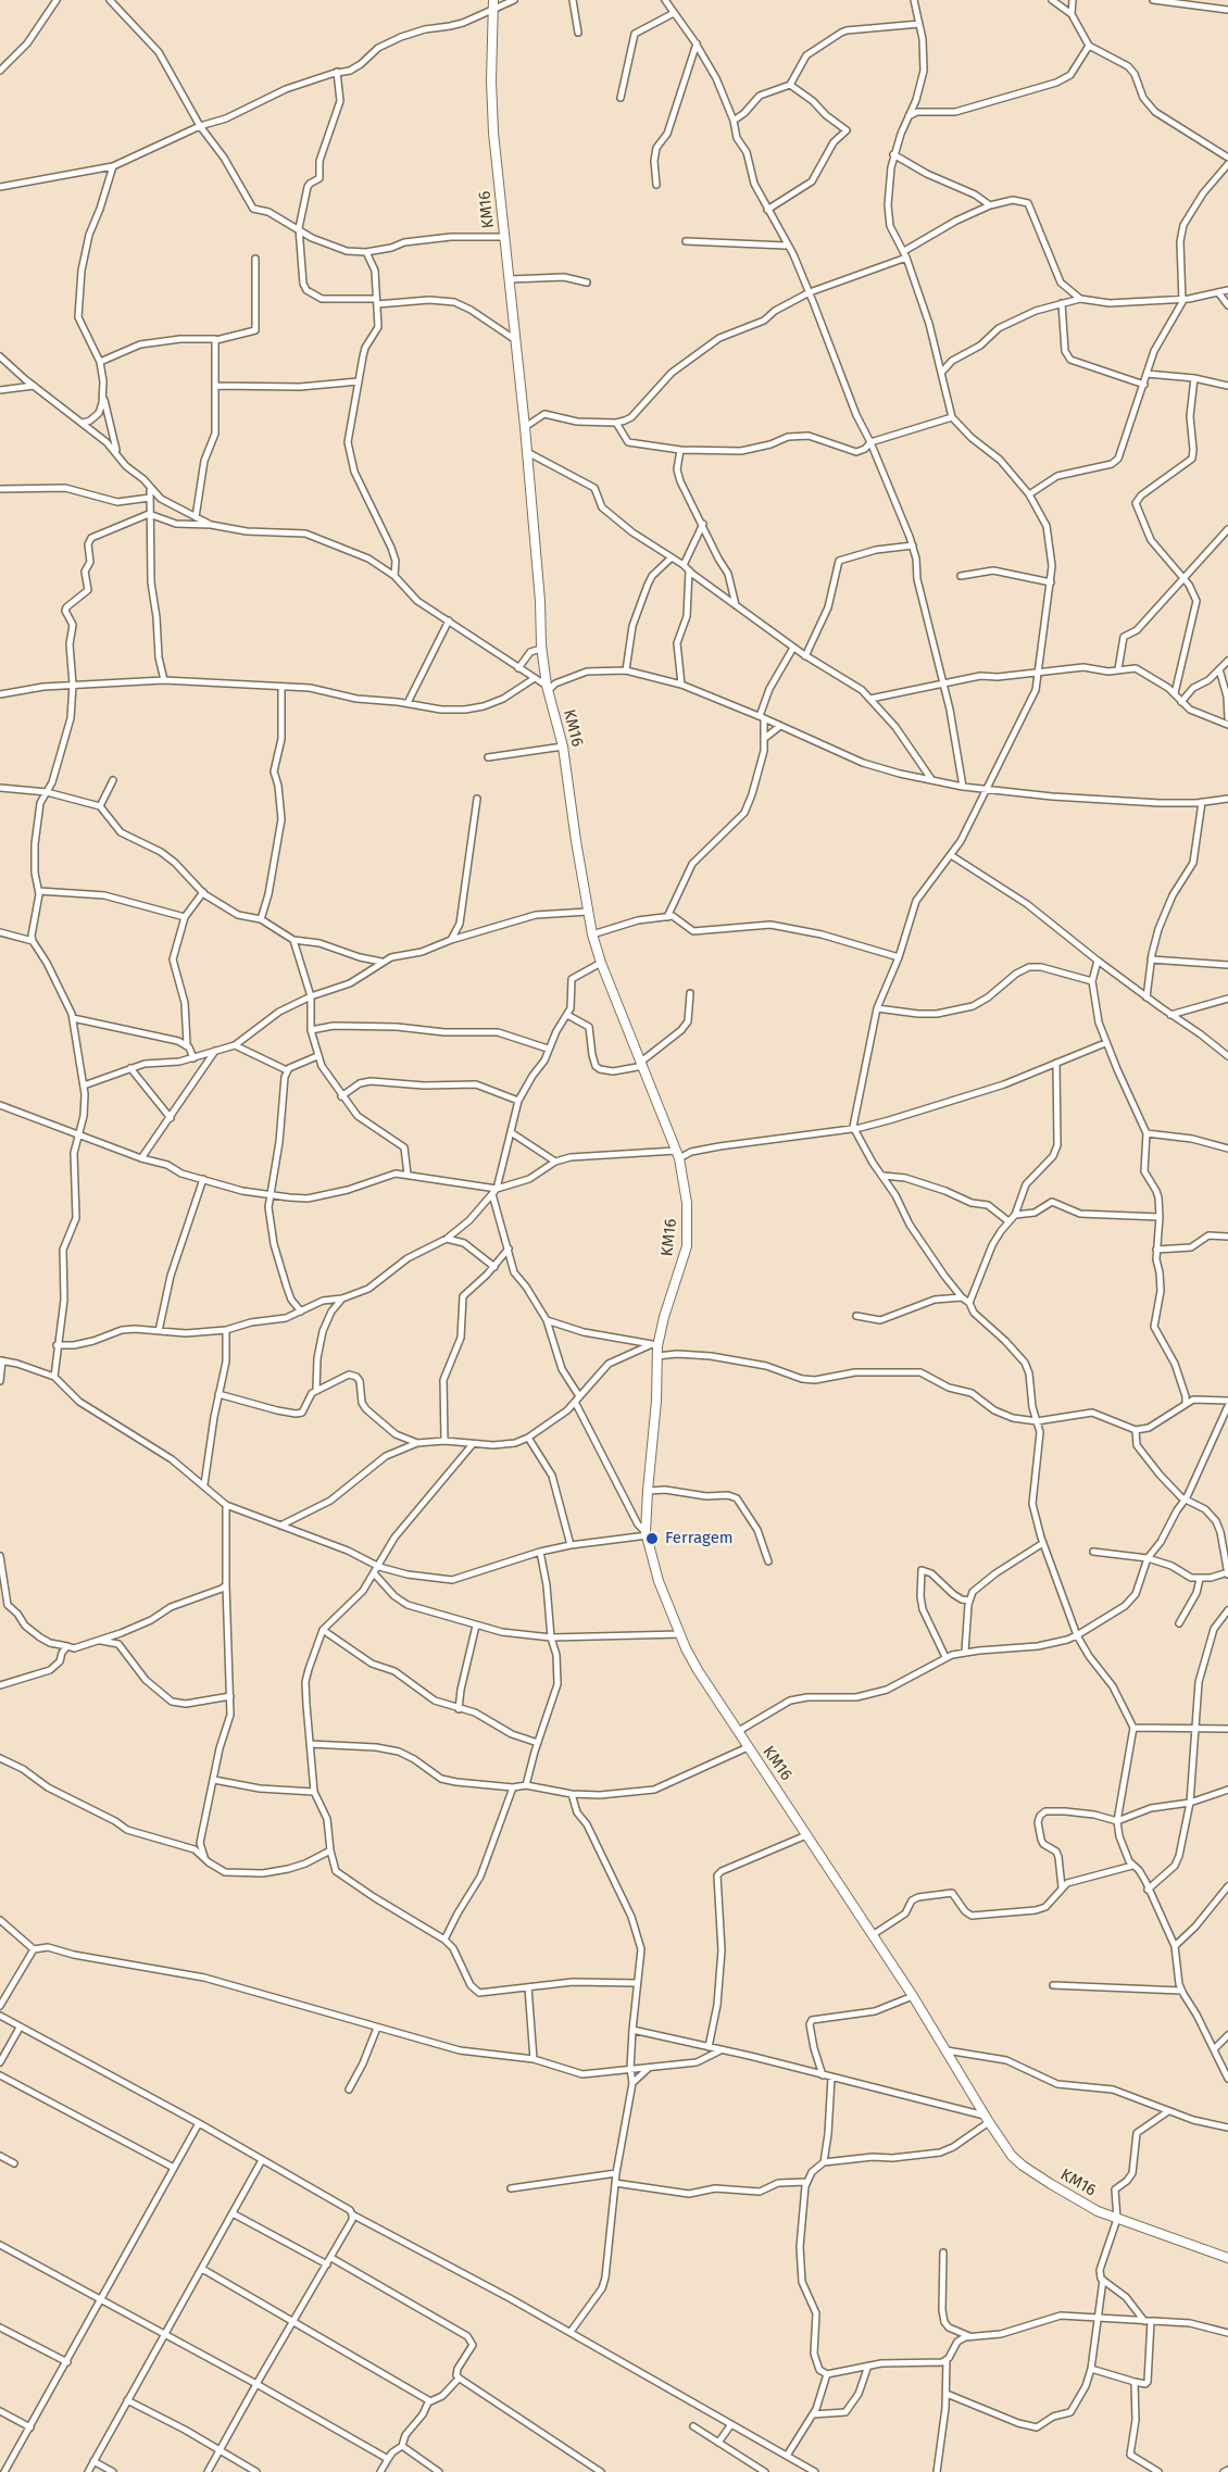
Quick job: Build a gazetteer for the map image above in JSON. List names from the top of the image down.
{
  "streets": {
    "street": ["KM16"]
  },
  "places": ["Ferragem"]
}
